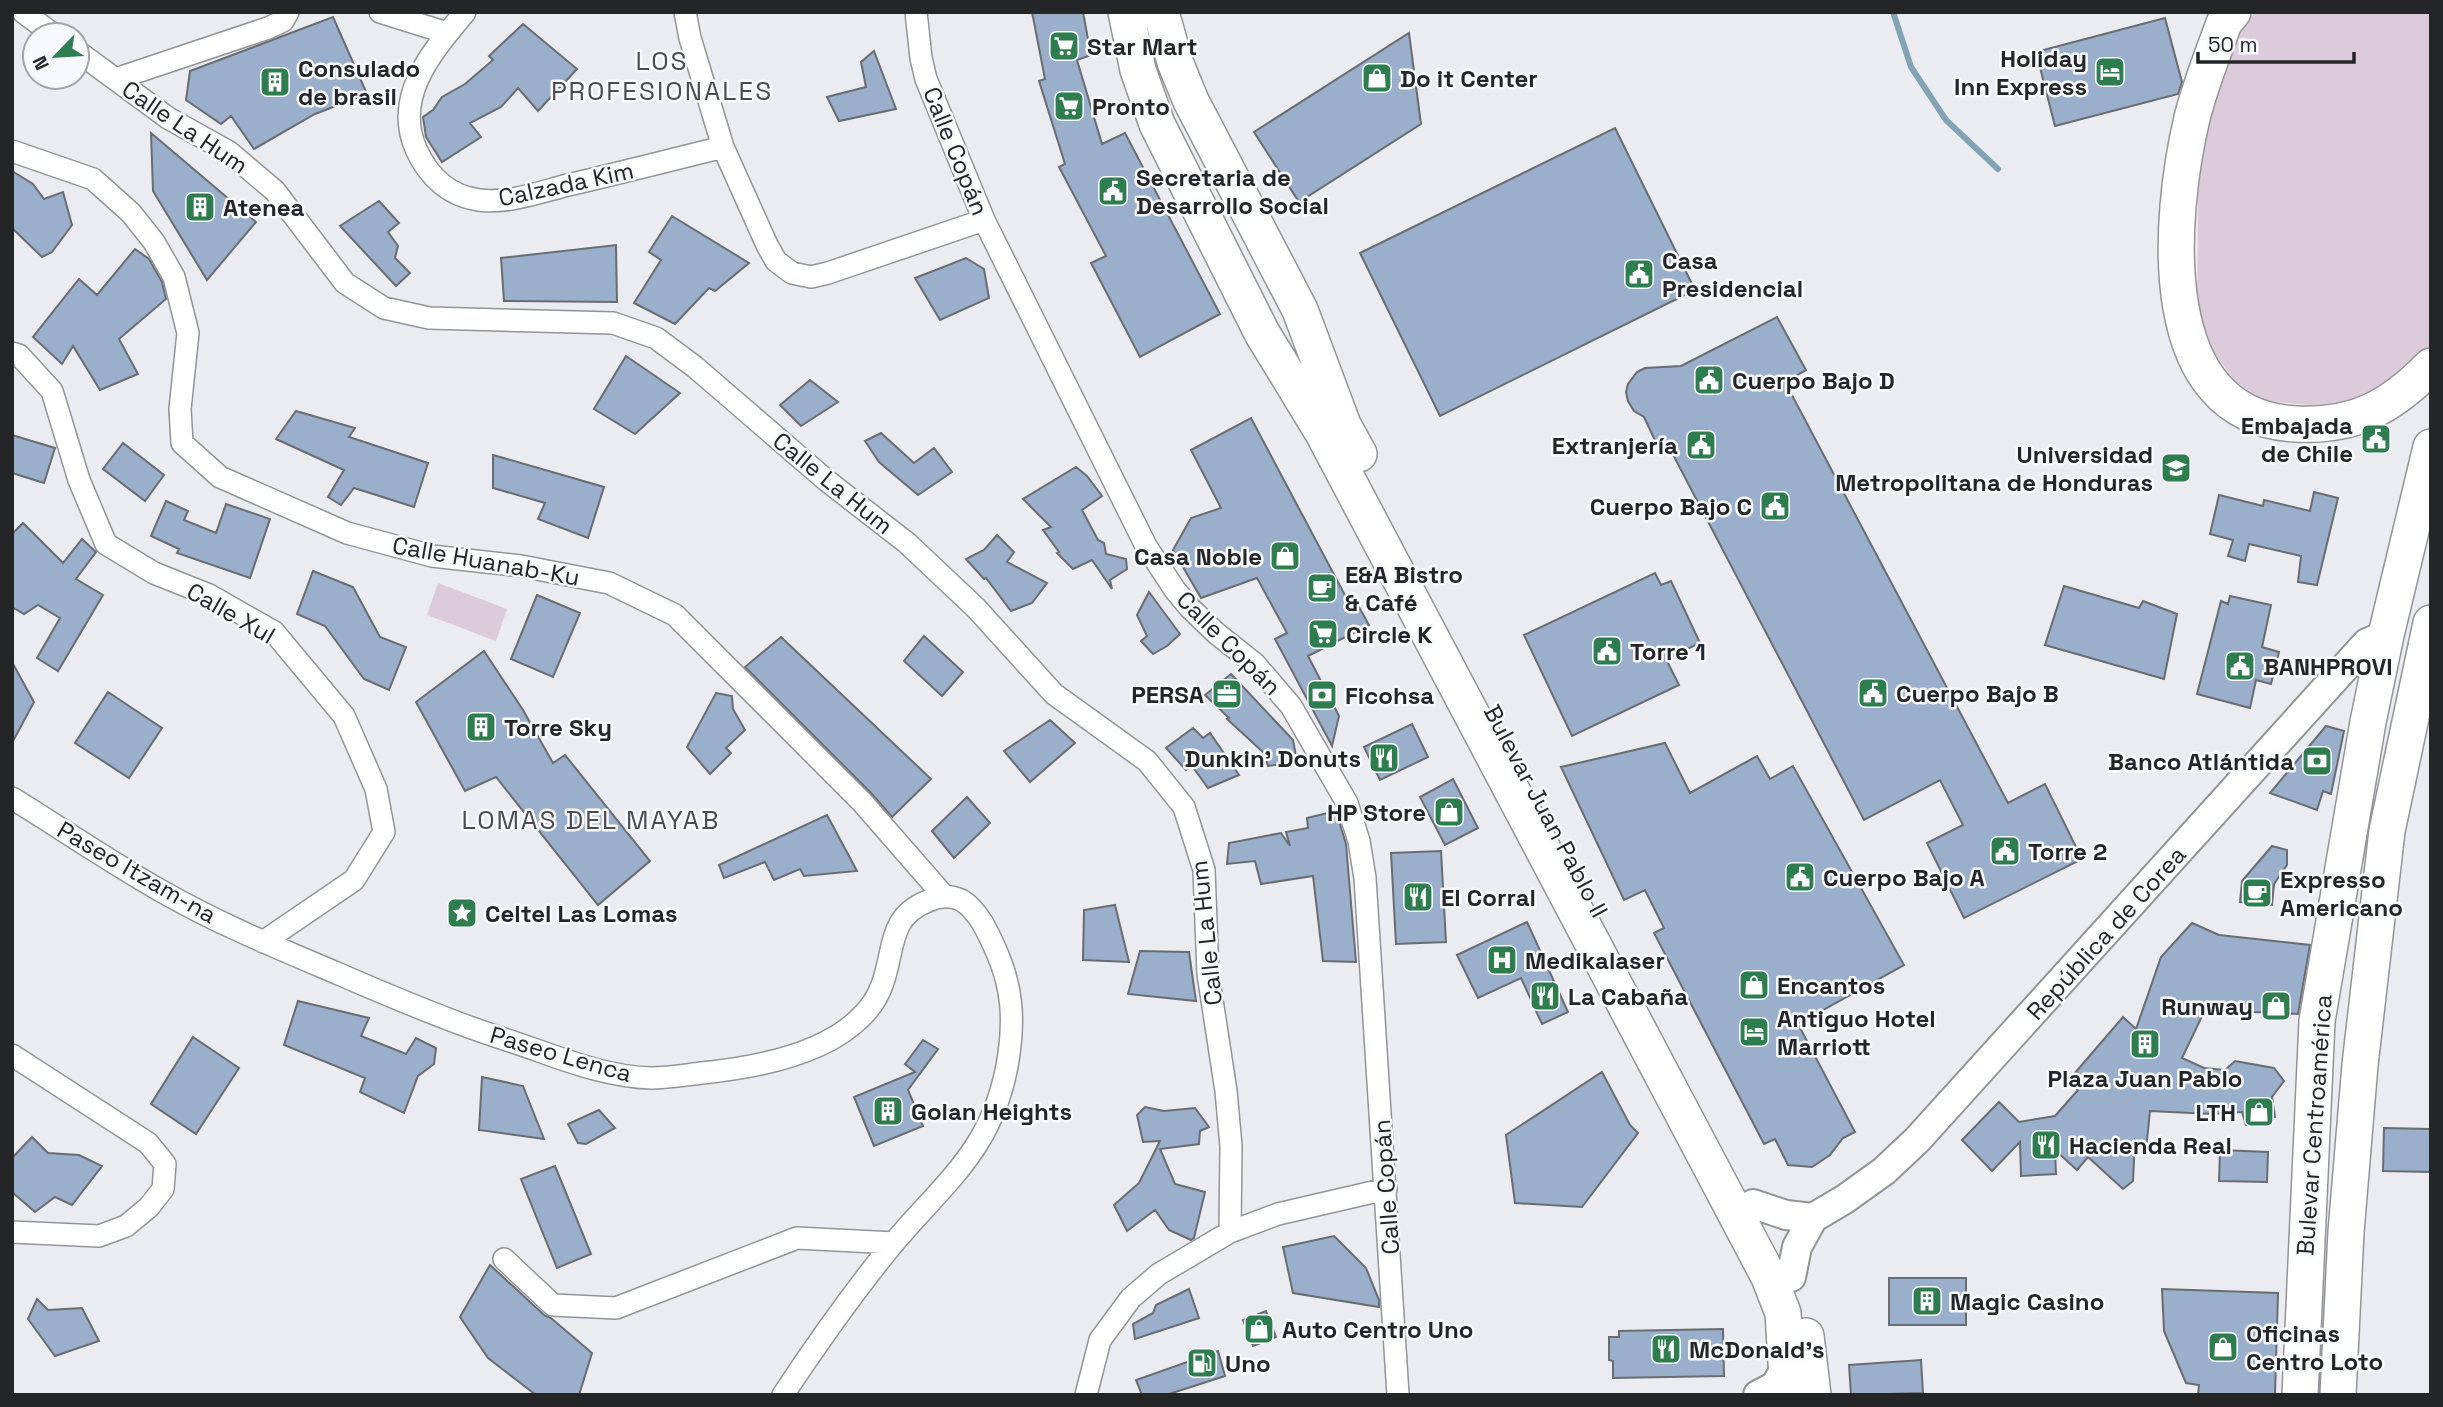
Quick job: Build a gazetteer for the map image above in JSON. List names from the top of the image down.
{
  "streets": {
    "main road": ["Bulevar Juan Pablo II", "Bulevar Centroamérica"],
    "street": [
      "Calle La Hum",
      "Calle Copán",
      "Calzada Kim",
      "Calle Huanab-Ku",
      "Calle Xul",
      "Paseo Itzam-na",
      "República de Corea",
      "Paseo Lenca"
    ]
  },
  "crossings": [
    ["Calle Huanab-Ku", "Paseo Lenca"],
    ["Calle Xul", "Paseo Itzam-na"],
    ["Calle Xul", "Paseo Lenca"],
    ["Paseo Itzam-na", "Paseo Lenca"],
    ["República de Corea", "Bulevar Centroamérica"]
  ],
  "districts": ["LOS PROFESIONALES", "LOMAS DEL MAYAB"],
  "places": {
    "supermarket": ["Star Mart", "Pronto", "Circle K"],
    "hotel": ["Holiday Inn Express", "Antiguo Hotel Marriott"],
    "shop": [
      "Do it Center",
      "Casa Noble",
      "HP Store",
      "Encantos",
      "Runway",
      "LTH",
      "Auto Centro Uno",
      "Oficinas Centro Loto"
    ],
    "building": [
      "Consulado de brasil",
      "Atenea",
      "Torre Sky",
      "Plaza Juan Pablo",
      "Golan Heights",
      "Magic Casino"
    ],
    "public building": [
      "Secretaria de Desarrollo Social",
      "Casa Presidencial",
      "Cuerpo Bajo D",
      "Embajada de Chile",
      "Extranjería",
      "Cuerpo Bajo C",
      "Torre 1",
      "BANHPROVI",
      "Cuerpo Bajo B",
      "Torre 2",
      "Cuerpo Bajo A"
    ],
    "school or university": ["Universidad Metropolitana de Honduras"],
    "cafe": ["E&A Bistro & Café", "Expresso Americano"],
    "office": ["PERSA"],
    "bank": ["Ficohsa", "Banco Atlántida"],
    "restaurant": [
      "Dunkin' Donuts",
      "El Corral",
      "La Cabaña",
      "Hacienda Real",
      "McDonald's"
    ],
    "place": ["Celtel Las Lomas"],
    "hospital": ["Medikalaser"],
    "fuel station": ["Uno"]
  },
  "scale_bar": "50 m",
  "north": "bottom left"
}
